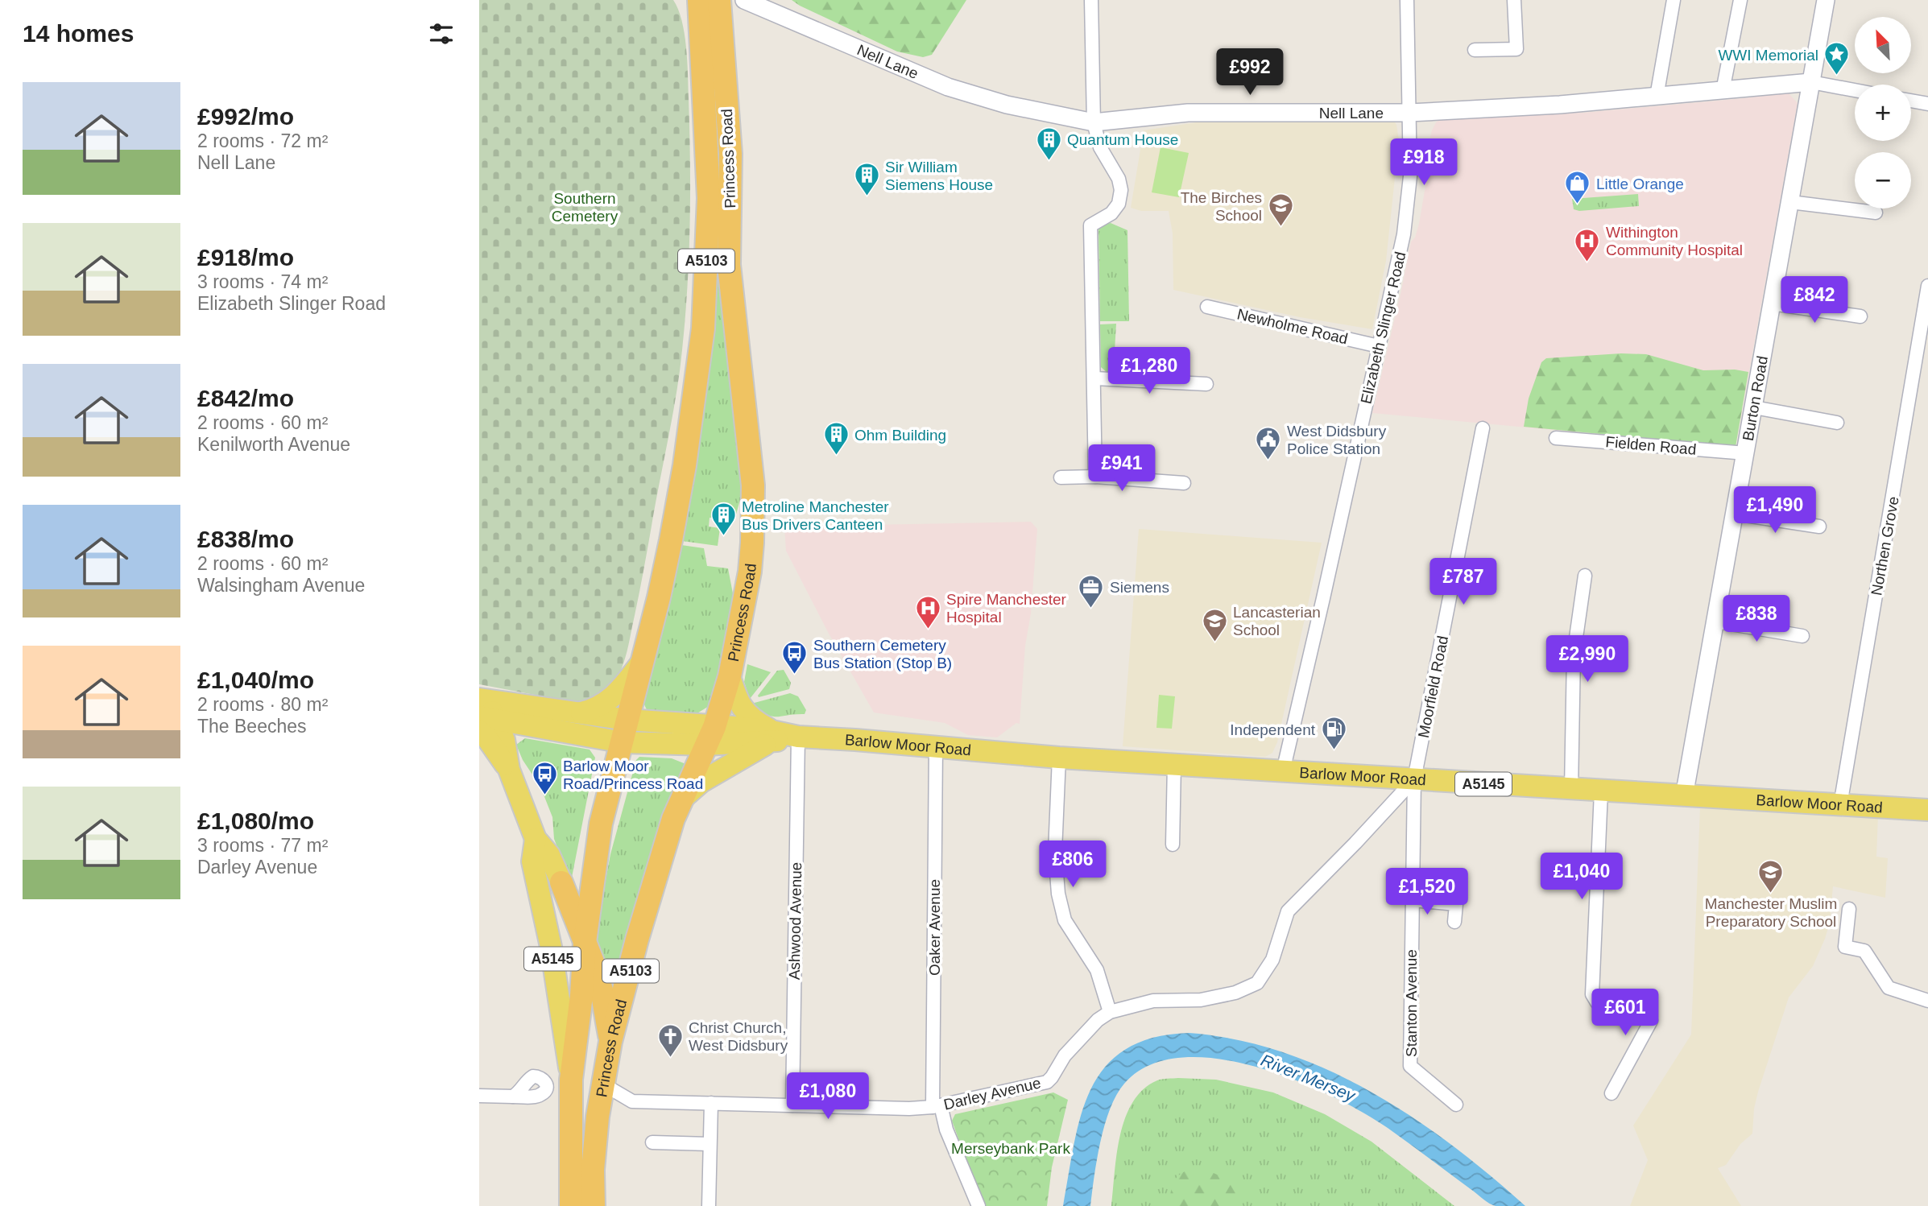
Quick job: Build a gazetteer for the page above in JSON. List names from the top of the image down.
{
  "streets": {
    "highway": ["Princess Road", "A5103"],
    "main road": ["Barlow Moor Road", "A5145"],
    "street": [
      "Nell Lane",
      "Newholme Road",
      "Elizabeth Slinger Road",
      "Burton Road",
      "Fielden Road",
      "Northen Grove",
      "Moorfield Road",
      "Ashwood Avenue",
      "Oaker Avenue",
      "Stanton Avenue",
      "Darley Avenue"
    ]
  },
  "crossings": [
    ["Nell Lane", "Elizabeth Slinger Road"],
    ["Nell Lane", "Burton Road"],
    ["Princess Road", "A5103"],
    ["Princess Road", "Barlow Moor Road"],
    ["Princess Road", "A5145"],
    ["Princess Road", "Darley Avenue"],
    ["A5103", "A5145"],
    ["Newholme Road", "Elizabeth Slinger Road"],
    ["Elizabeth Slinger Road", "Barlow Moor Road"],
    ["Burton Road", "Fielden Road"],
    ["Burton Road", "Barlow Moor Road"],
    ["Northen Grove", "Barlow Moor Road"],
    ["Moorfield Road", "Barlow Moor Road"],
    ["Moorfield Road", "Stanton Avenue"],
    ["Moorfield Road", "Darley Avenue"],
    ["Barlow Moor Road", "A5145"],
    ["Barlow Moor Road", "Ashwood Avenue"],
    ["Barlow Moor Road", "Oaker Avenue"],
    ["Barlow Moor Road", "Stanton Avenue"],
    ["Barlow Moor Road", "Darley Avenue"],
    ["Ashwood Avenue", "Darley Avenue"],
    ["Oaker Avenue", "Darley Avenue"],
    ["Stanton Avenue", "Darley Avenue"]
  ],
  "water": ["River Mersey"],
  "parks": ["Southern Cemetery", "Merseybank Park"],
  "places": {
    "place": ["WWI Memorial"],
    "building": [
      "Quantum House",
      "Sir William Siemens House",
      "Ohm Building",
      "Metroline Manchester Bus Drivers Canteen"
    ],
    "shop": ["Little Orange"],
    "school or university": ["The Birches School", "Lancasterian School", "Manchester Muslim Preparatory School"],
    "hospital": ["Withington Community Hospital", "Spire Manchester Hospital"],
    "public building": ["West Didsbury Police Station"],
    "office": ["Siemens"],
    "bus stop": ["Southern Cemetery Bus Station (Stop B)", "Barlow Moor Road/Princess Road"],
    "fuel station": ["Independent"],
    "church": ["Christ Church, West Didsbury"]
  },
  "north": "top left",
  "page": {
    "heading": "14 homes",
    "map_buttons": ["+", "−"],
    "price": [
      "£992",
      "£918",
      "£842",
      "£1,280",
      "£941",
      "£1,490",
      "£787",
      "£838",
      "£2,990",
      "£806",
      "£1,040",
      "£1,520",
      "£601",
      "£1,080"
    ],
    "list": [
      {
        "name": "£992/mo",
        "note": "2 rooms · 72 m² · Nell Lane"
      },
      {
        "name": "£918/mo",
        "note": "3 rooms · 74 m² · Elizabeth Slinger Road"
      },
      {
        "name": "£842/mo",
        "note": "2 rooms · 60 m² · Kenilworth Avenue"
      },
      {
        "name": "£838/mo",
        "note": "2 rooms · 60 m² · Walsingham Avenue"
      },
      {
        "name": "£1,040/mo",
        "note": "2 rooms · 80 m² · The Beeches"
      },
      {
        "name": "£1,080/mo",
        "note": "3 rooms · 77 m² · Darley Avenue"
      }
    ]
  }
}
